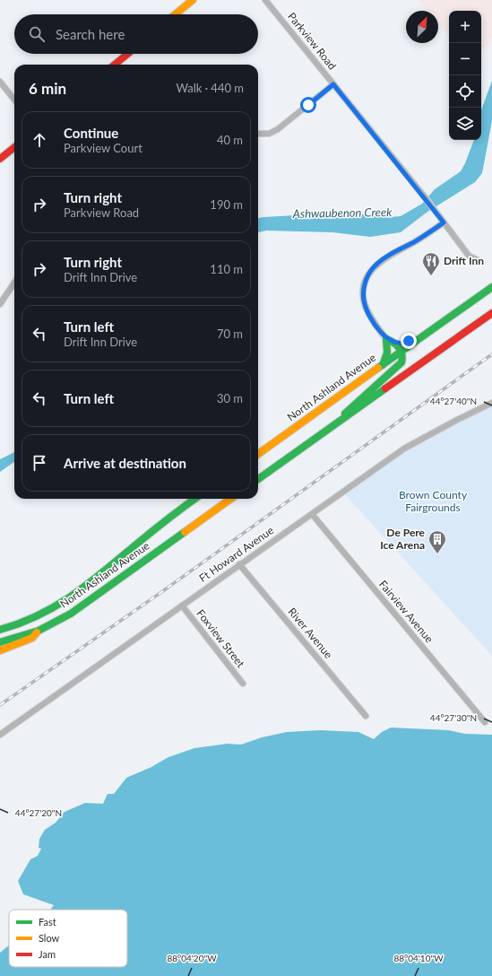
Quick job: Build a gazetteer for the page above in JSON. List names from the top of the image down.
{
  "streets": {
    "main road": ["North Ashland Avenue"],
    "street": [
      "Parkview Road",
      "Ft Howard Avenue",
      "Fairview Avenue",
      "River Avenue",
      "Foxview Street"
    ]
  },
  "crossings": [
    ["Ft Howard Avenue", "Fairview Avenue"],
    ["Ft Howard Avenue", "River Avenue"],
    ["Ft Howard Avenue", "Foxview Street"]
  ],
  "water": ["Ashwaubenon Creek"],
  "parks": ["Brown County Fairgrounds"],
  "places": {
    "restaurant": ["Drift Inn"],
    "building": ["De Pere Ice Arena"]
  },
  "legend": ["Fast", "Slow", "Jam"],
  "north": "top right",
  "page": {
    "map_buttons": ["+", "−"],
    "search": "Search here",
    "heading": ["6 min", "Walk · 440 m"],
    "list": [
      ["Continue", "Parkview Court", "40 m"],
      ["Turn right", "Parkview Road", "190 m"],
      ["Turn right", "Drift Inn Drive", "110 m"],
      ["Turn left", "Drift Inn Drive", "70 m"],
      ["Turn left", "30 m"],
      "Arrive at destination"
    ]
  },
  "coordinates": [
    "44°27'40\"N",
    "44°27'30\"N",
    "44°27'20\"N",
    "88°04'20\"W",
    "88°04'10\"W"
  ]
}
